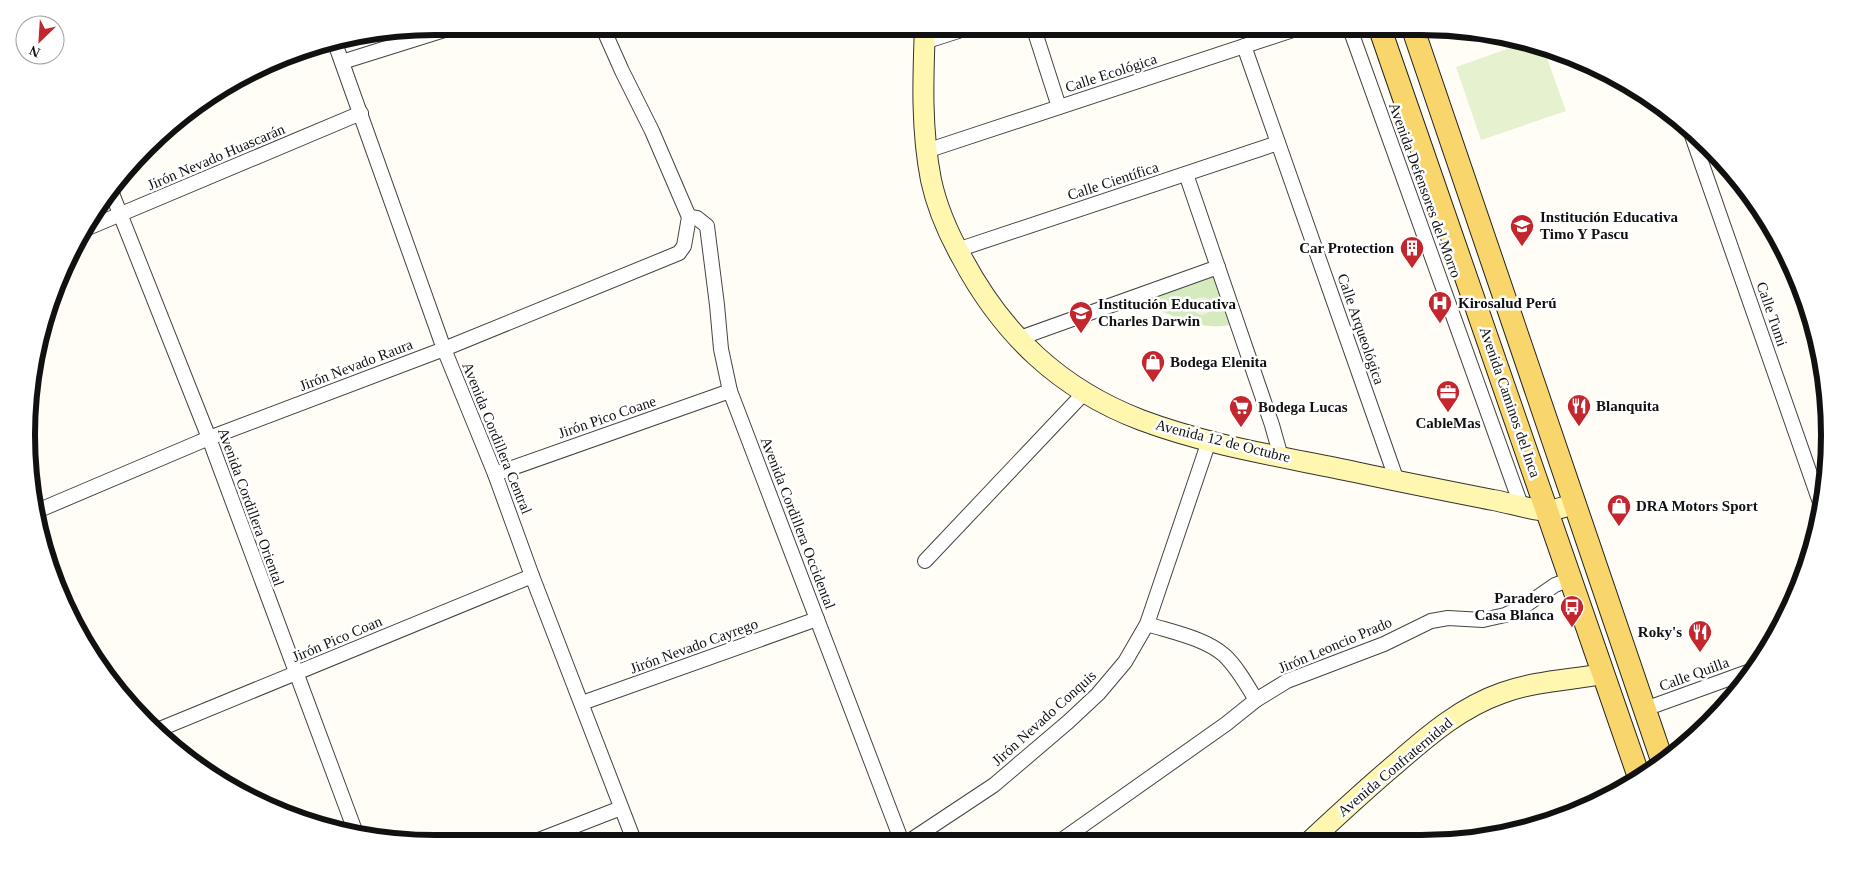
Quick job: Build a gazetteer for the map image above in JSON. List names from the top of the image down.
{
  "streets": {
    "main road": ["Avenida Caminos del Inca"],
    "street": [
      "Calle Ecológica",
      "Jirón Nevado Huascarán",
      "Calle Científica",
      "Avenida Defensores del Morro",
      "Calle Tumi",
      "Calle Arqueológica",
      "Jirón Nevado Raura",
      "Jirón Pico Coane",
      "Avenida Cordillera Central",
      "Avenida 12 de Octubre",
      "Avenida Cordillera Oriental",
      "Avenida Cordillera Occidental",
      "Jirón Pico Coan",
      "Jirón Leoncio Prado",
      "Jirón Nevado Cayrego",
      "Calle Quilla",
      "Jirón Nevado Conquis",
      "Avenida Confraternidad"
    ]
  },
  "crossings": [
    ["Calle Ecológica", "Calle Arqueológica"],
    ["Calle Ecológica", "Avenida 12 de Octubre"],
    ["Jirón Nevado Huascarán", "Avenida Cordillera Central"],
    ["Jirón Nevado Huascarán", "Avenida Cordillera Oriental"],
    ["Calle Científica", "Calle Arqueológica"],
    ["Calle Científica", "Avenida 12 de Octubre"],
    ["Avenida Defensores del Morro", "Avenida 12 de Octubre"],
    ["Calle Arqueológica", "Avenida 12 de Octubre"],
    ["Jirón Nevado Raura", "Avenida Cordillera Central"],
    ["Jirón Nevado Raura", "Avenida Cordillera Oriental"],
    ["Jirón Nevado Raura", "Avenida Cordillera Occidental"],
    ["Avenida Caminos del Inca", "Avenida 12 de Octubre"],
    ["Avenida Caminos del Inca", "Jirón Leoncio Prado"],
    ["Avenida Caminos del Inca", "Calle Quilla"],
    ["Avenida Caminos del Inca", "Avenida Confraternidad"],
    ["Jirón Pico Coane", "Avenida Cordillera Central"],
    ["Jirón Pico Coane", "Avenida Cordillera Occidental"],
    ["Avenida Cordillera Central", "Jirón Pico Coan"],
    ["Avenida Cordillera Central", "Jirón Nevado Cayrego"],
    ["Avenida 12 de Octubre", "Jirón Nevado Conquis"],
    ["Avenida Cordillera Oriental", "Jirón Pico Coan"],
    ["Avenida Cordillera Occidental", "Jirón Nevado Cayrego"]
  ],
  "places": {
    "school or university": ["Institución Educativa Timo Y Pascu", "Institución Educativa Charles Darwin"],
    "building": ["Car Protection"],
    "hospital": ["Kirosalud Perú"],
    "shop": ["Bodega Elenita", "DRA Motors Sport"],
    "office": ["CableMas"],
    "restaurant": ["Blanquita", "Roky's"],
    "supermarket": ["Bodega Lucas"],
    "bus stop": ["Paradero Casa Blanca"]
  },
  "north": "bottom left"
}
